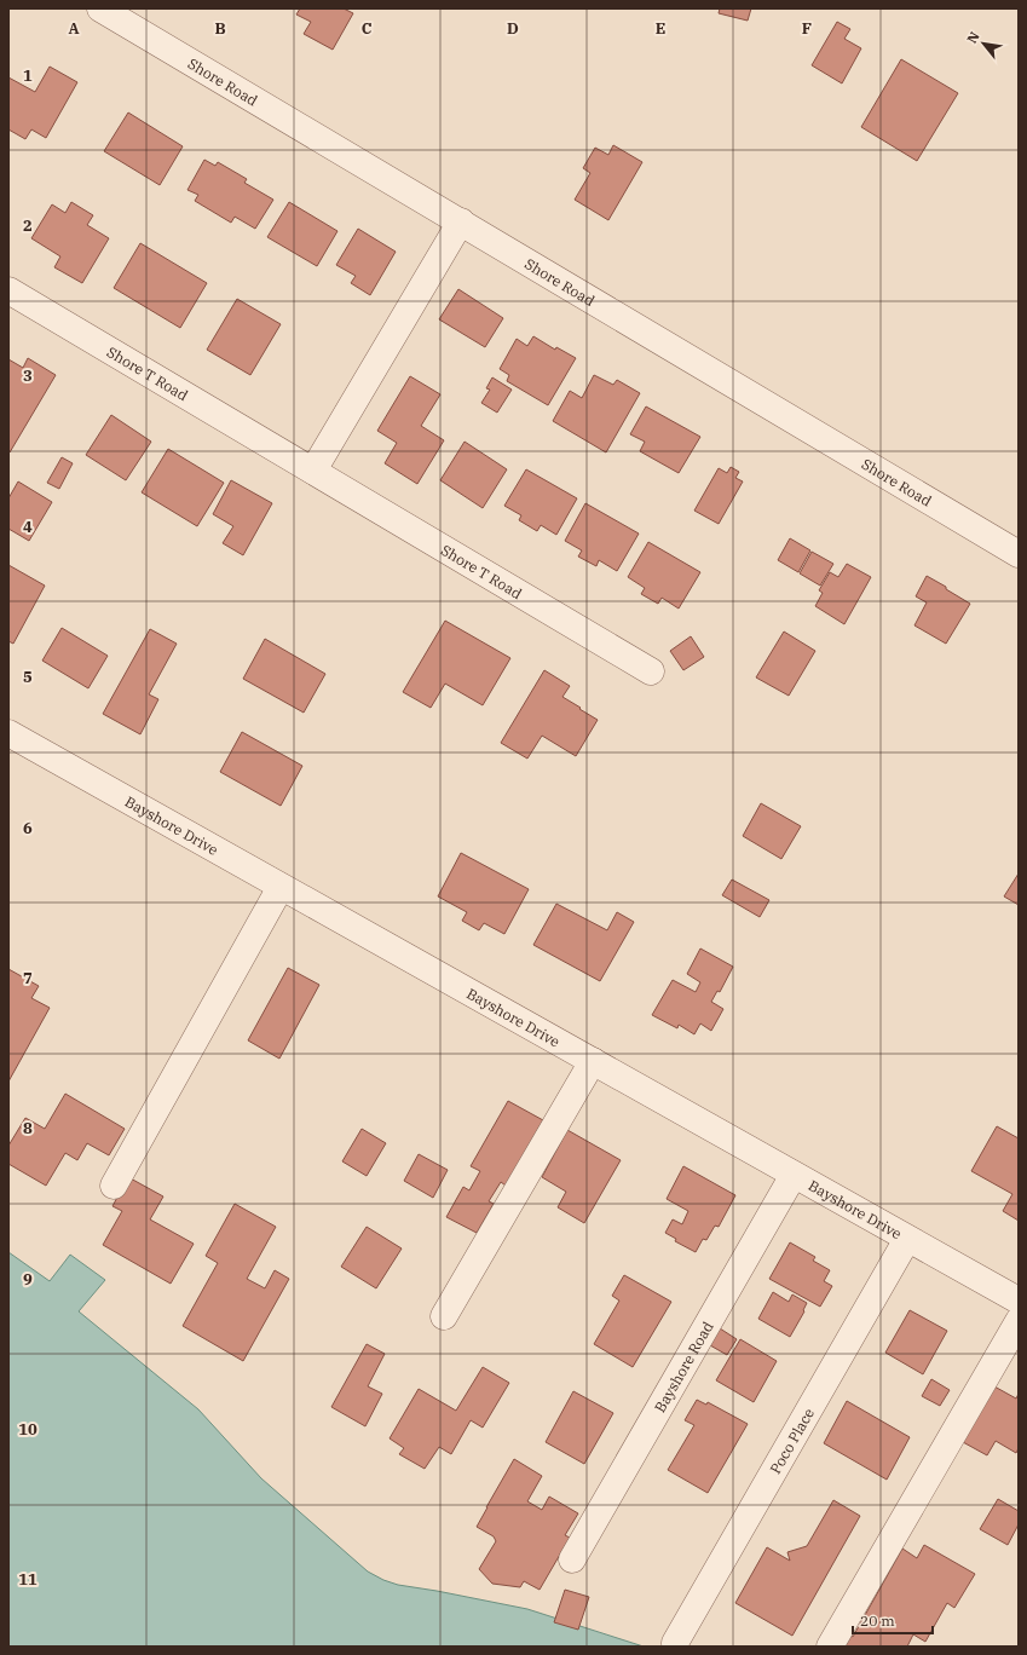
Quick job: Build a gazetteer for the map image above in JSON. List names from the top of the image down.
{
  "streets": {
    "street": [
      "Shore Road",
      "Shore T Road",
      "Bayshore Drive",
      "Bayshore Road",
      "Poco Place"
    ]
  },
  "crossings": [
    ["Bayshore Drive", "Bayshore Road"],
    ["Bayshore Drive", "Poco Place"]
  ],
  "scale_bar": "20 m",
  "north": "top left",
  "grid": {
    "columns": [
      "A",
      "B",
      "C",
      "D",
      "E",
      "F"
    ],
    "rows": [
      "1",
      "2",
      "3",
      "4",
      "5",
      "6",
      "7",
      "8",
      "9",
      "10",
      "11"
    ]
  }
}
